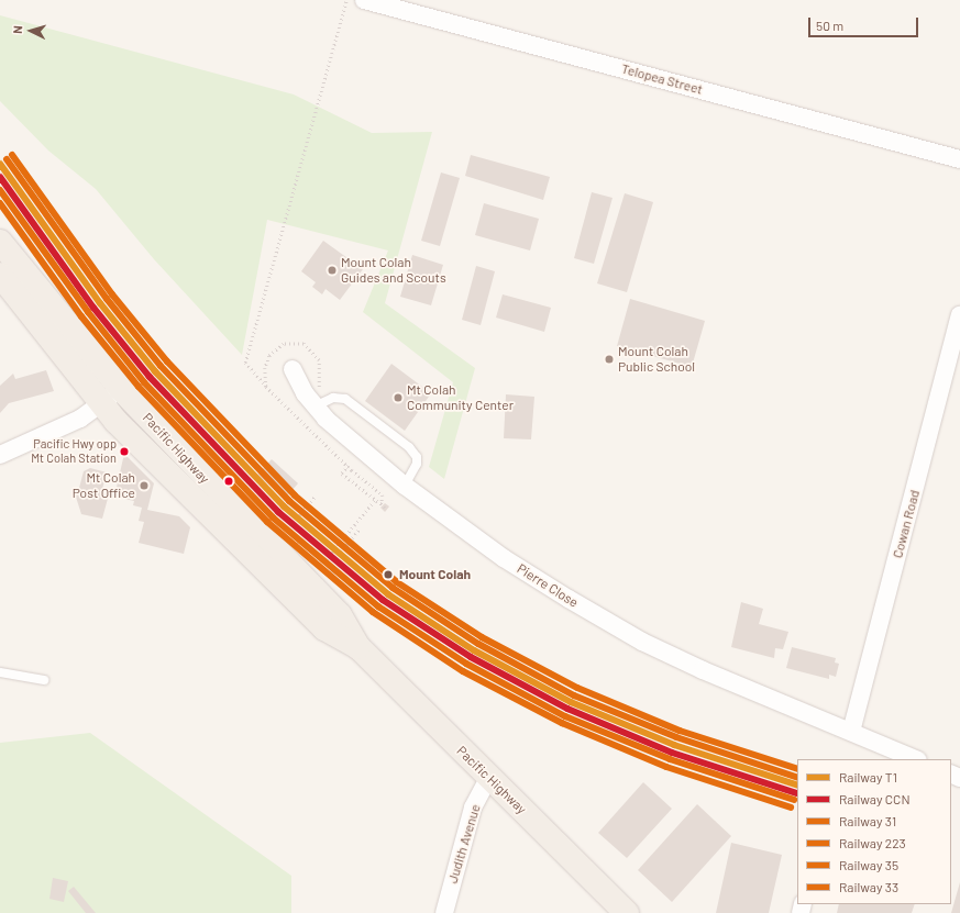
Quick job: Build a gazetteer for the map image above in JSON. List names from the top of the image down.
{
  "streets": {
    "main road": ["Pacific Highway"],
    "street": [
      "Telopea Street",
      "Cowan Road",
      "Pierre Close",
      "Judith Avenue"
    ]
  },
  "crossings": [
    ["Pacific Highway", "Judith Avenue"],
    ["Cowan Road", "Pierre Close"]
  ],
  "places": [
    "Mount Colah Guides and Scouts",
    "Mount Colah Public School",
    "Mt Colah Community Center",
    "Pacific Hwy opp Mt Colah Station",
    "Mt Colah Post Office",
    "Mount Colah"
  ],
  "lines": [
    "rail line 35",
    "rail line 31",
    "rail line T1",
    "rail line CCN",
    "rail line 223",
    "rail line 33"
  ],
  "legend": [
    "Railway T1",
    "Railway CCN",
    "Railway 31",
    "Railway 223",
    "Railway 35",
    "Railway 33"
  ],
  "scale_bar": "50 m",
  "north": "left"
}
